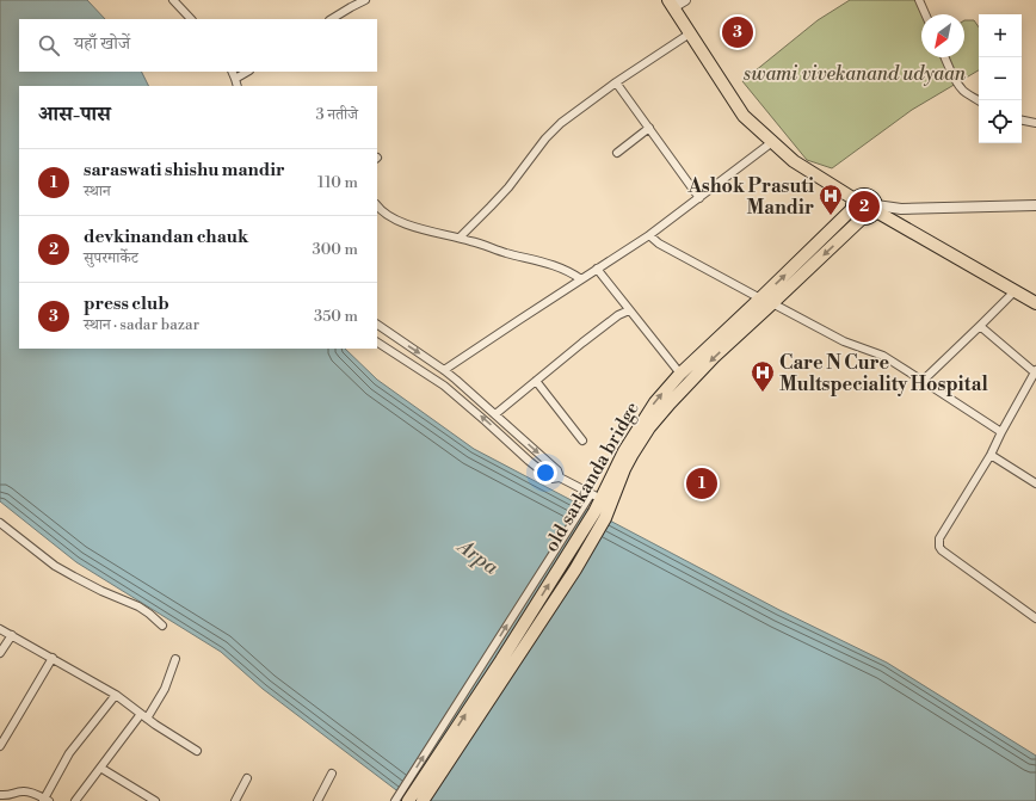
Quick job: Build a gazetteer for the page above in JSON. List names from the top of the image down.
{
  "streets": {
    "main road": ["old sarkanda bridge"]
  },
  "water": ["Arpa"],
  "parks": ["swami vivekanand udyaan"],
  "places": {
    "hospital": ["Ashok Prasuti Mandir", "Care N Cure Multspeciality Hospital"]
  },
  "north": "bottom left",
  "page": {
    "map_buttons": ["+", "−"],
    "pins": ["3", "2", "1"],
    "search": "यहाँ खोजें",
    "heading": ["आस-पास", "3 नतीजे"],
    "list": [
      {
        "mark": "1",
        "name": "saraswati shishu mandir",
        "note": "स्थान",
        "value": "110 m"
      },
      {
        "mark": "2",
        "name": "devkinandan chauk",
        "note": "सुपरमार्केट",
        "value": "300 m"
      },
      {
        "mark": "3",
        "name": "press club",
        "note": "स्थान · sadar bazar",
        "value": "350 m"
      }
    ]
  }
}
